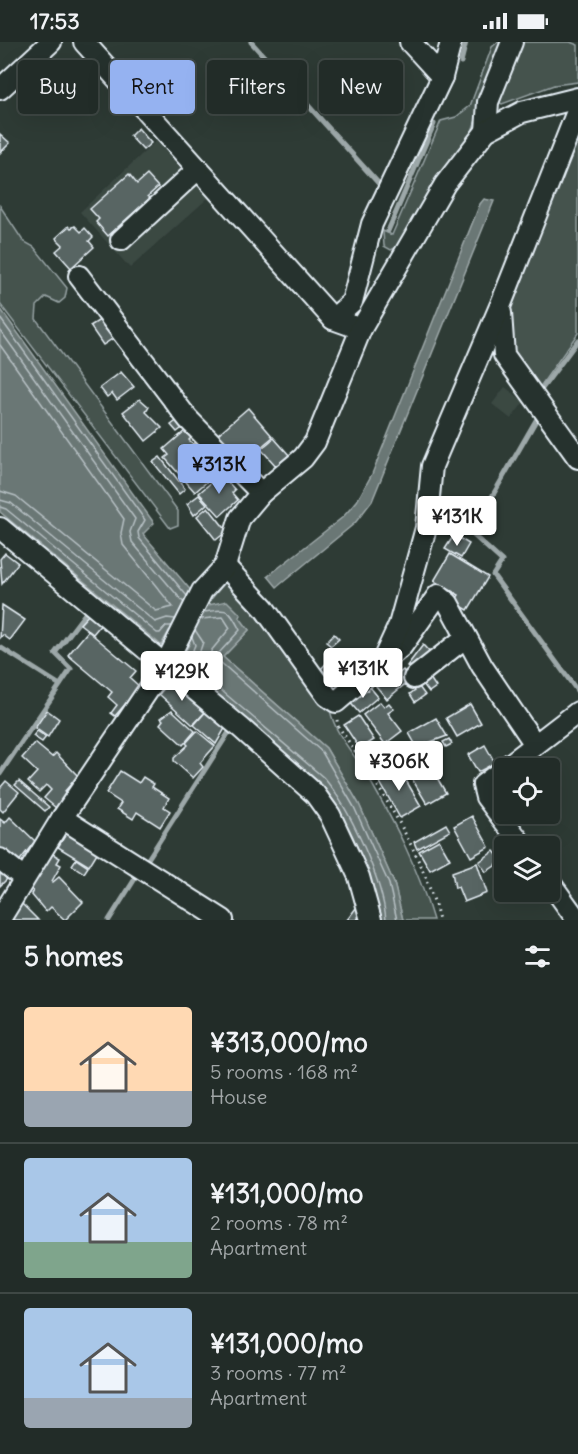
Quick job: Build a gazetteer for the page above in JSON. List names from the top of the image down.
{
  "page": {
    "status": "17:53",
    "chip": [
      "Buy",
      "Rent",
      "Filters",
      "New"
    ],
    "price": [
      "¥313K",
      "¥131K",
      "¥131K",
      "¥129K",
      "¥306K"
    ],
    "heading": "5 homes",
    "list": [
      {
        "name": "¥313,000/mo",
        "note": "5 rooms · 168 m² · House"
      },
      {
        "name": "¥131,000/mo",
        "note": "2 rooms · 78 m² · Apartment"
      },
      {
        "name": "¥131,000/mo",
        "note": "3 rooms · 77 m² · Apartment"
      }
    ]
  }
}
